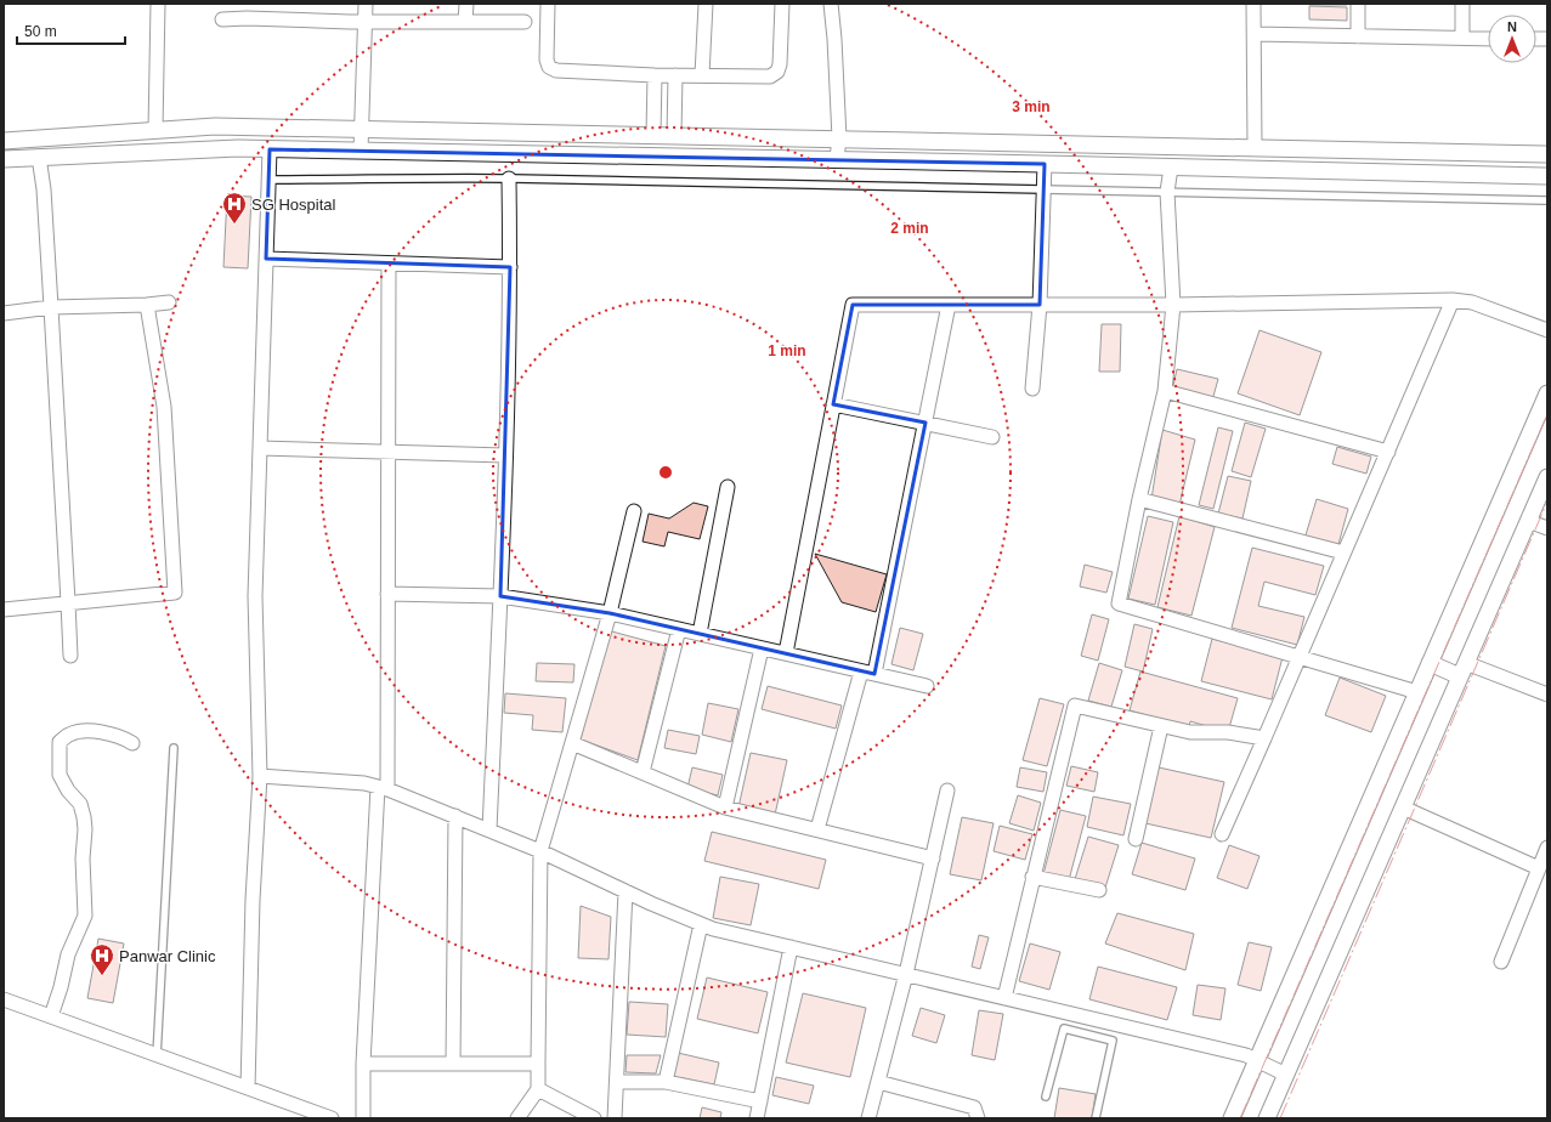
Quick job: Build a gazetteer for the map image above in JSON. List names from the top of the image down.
{
  "places": {
    "hospital": ["SG Hospital", "Panwar Clinic"]
  },
  "scale_bar": "50 m",
  "north": "top",
  "rings": ["3 min", "2 min", "1 min"]
}
